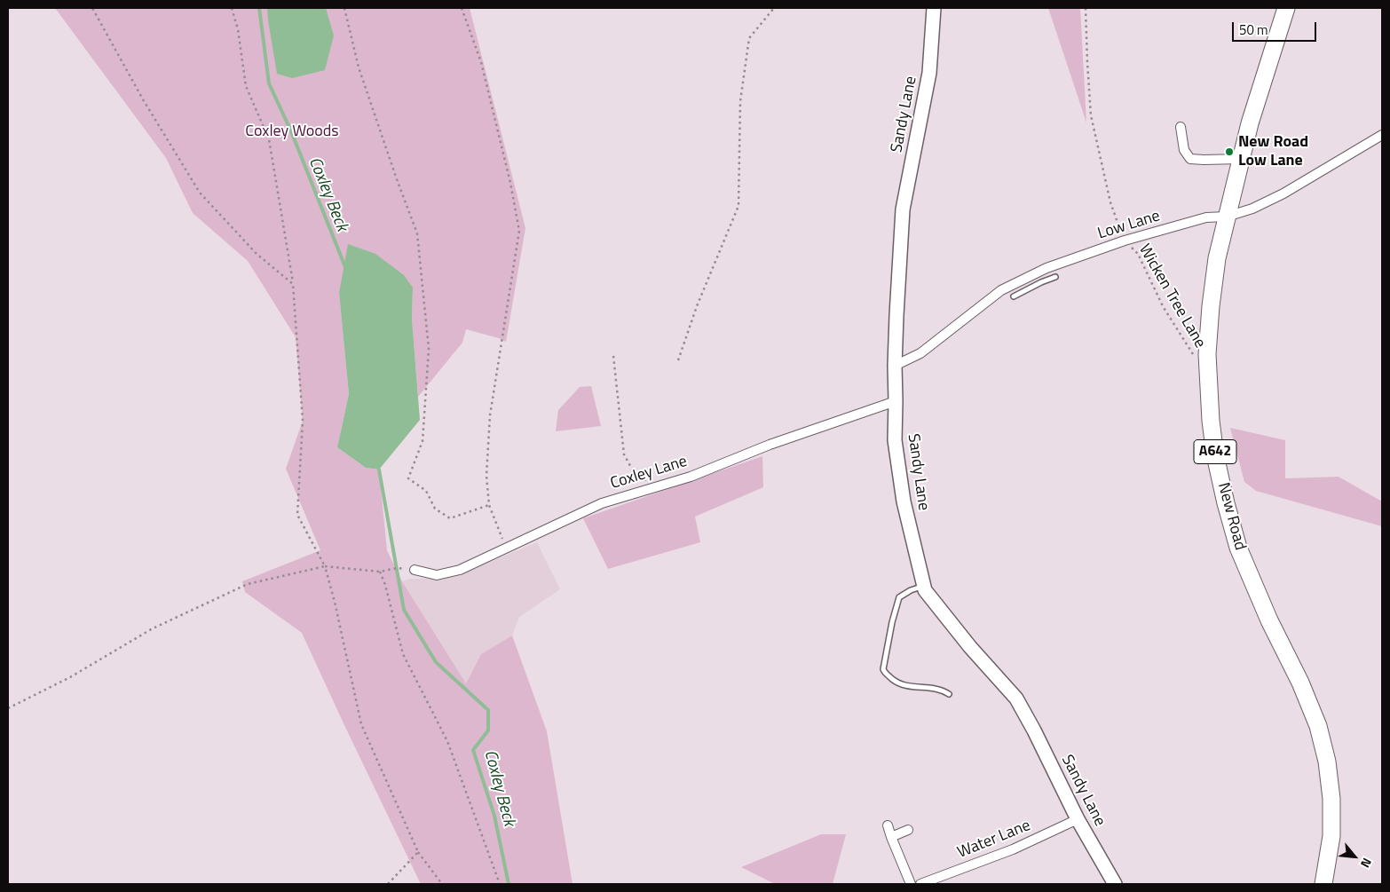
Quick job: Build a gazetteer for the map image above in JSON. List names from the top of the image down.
{
  "streets": {
    "highway": ["A642", "New Road"],
    "street": [
      "Sandy Lane",
      "Low Lane",
      "Coxley Lane",
      "Water Lane"
    ],
    "path": ["Wicken Tree Lane"]
  },
  "crossings": [
    ["Sandy Lane", "Low Lane"],
    ["Sandy Lane", "Coxley Lane"],
    ["Sandy Lane", "Water Lane"],
    ["Low Lane", "Wicken Tree Lane"],
    ["Low Lane", "New Road"]
  ],
  "water": ["Coxley Beck"],
  "parks": ["Coxley Woods"],
  "places": ["New Road Low Lane"],
  "scale_bar": "50 m",
  "north": "bottom right"
}
